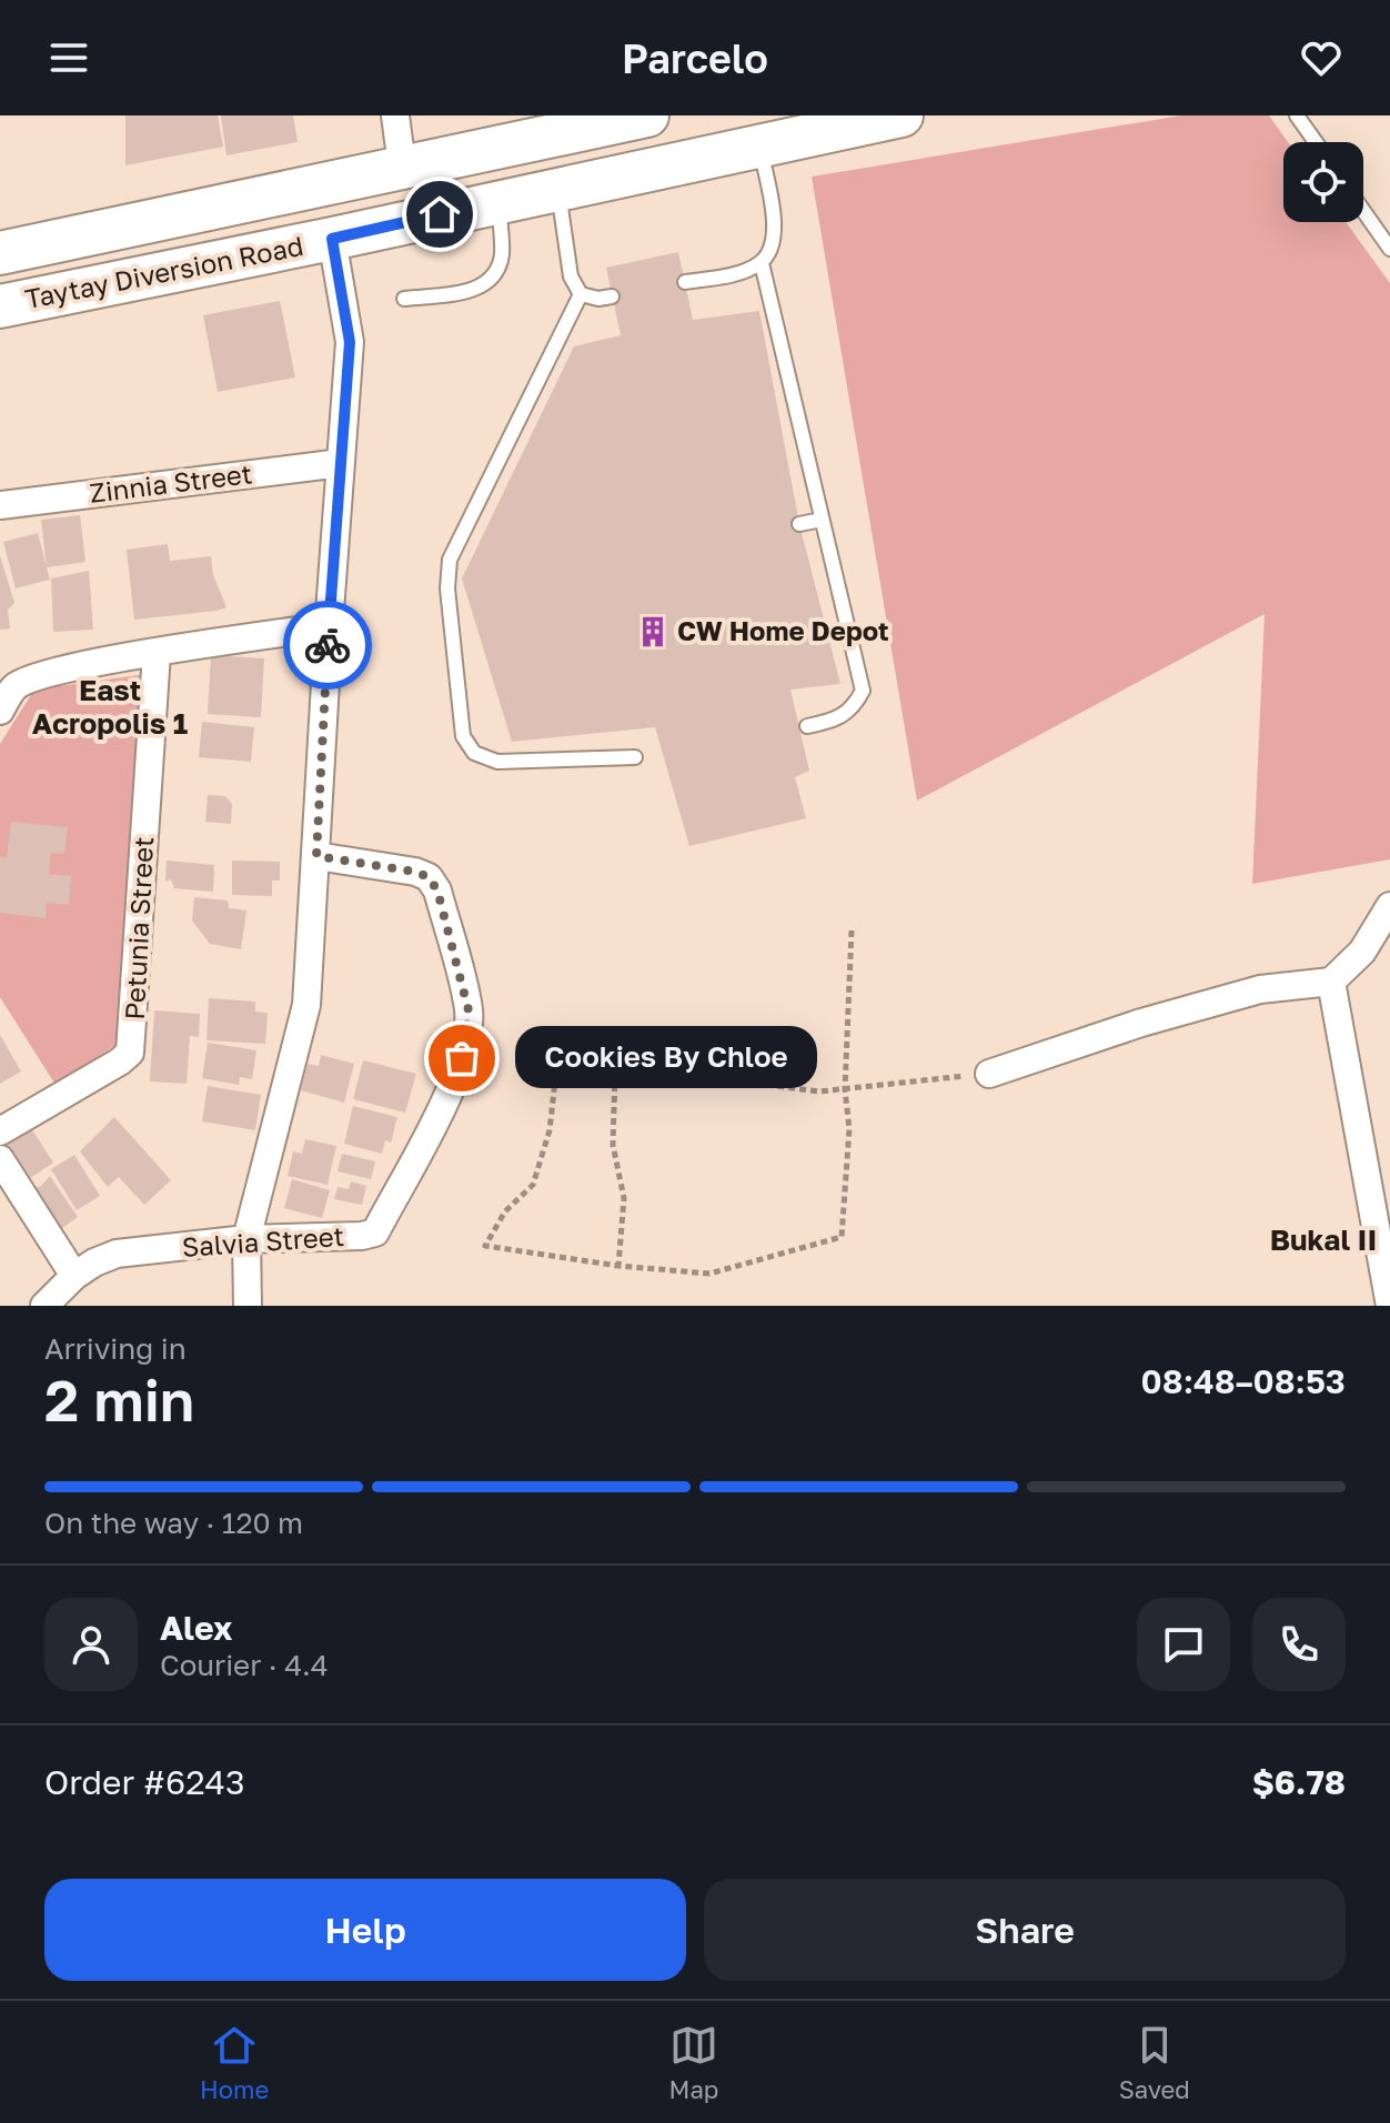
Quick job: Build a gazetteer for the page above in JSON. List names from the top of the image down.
{
  "streets": {
    "main road": ["Taytay Diversion Road"],
    "street": ["Zinnia Street", "Petunia Street", "Salvia Street"]
  },
  "districts": ["East Acropolis 1", "Bukal II"],
  "places": {
    "building": ["CW Home Depot"],
    "other": ["Cookies By Chloe"]
  },
  "page": {
    "header": "Parcelo",
    "bubble": "Cookies By Chloe",
    "heading": ["2 min", "Arriving in", "08:48–08:53"],
    "panel": [
      "Alex",
      "Courier · 4.4",
      "Order #6243",
      "$6.78"
    ],
    "bar": "On the way · 120 m",
    "buttons": ["Help", "Share"],
    "tabs": ["Home", "Map", "Saved"]
  }
}
